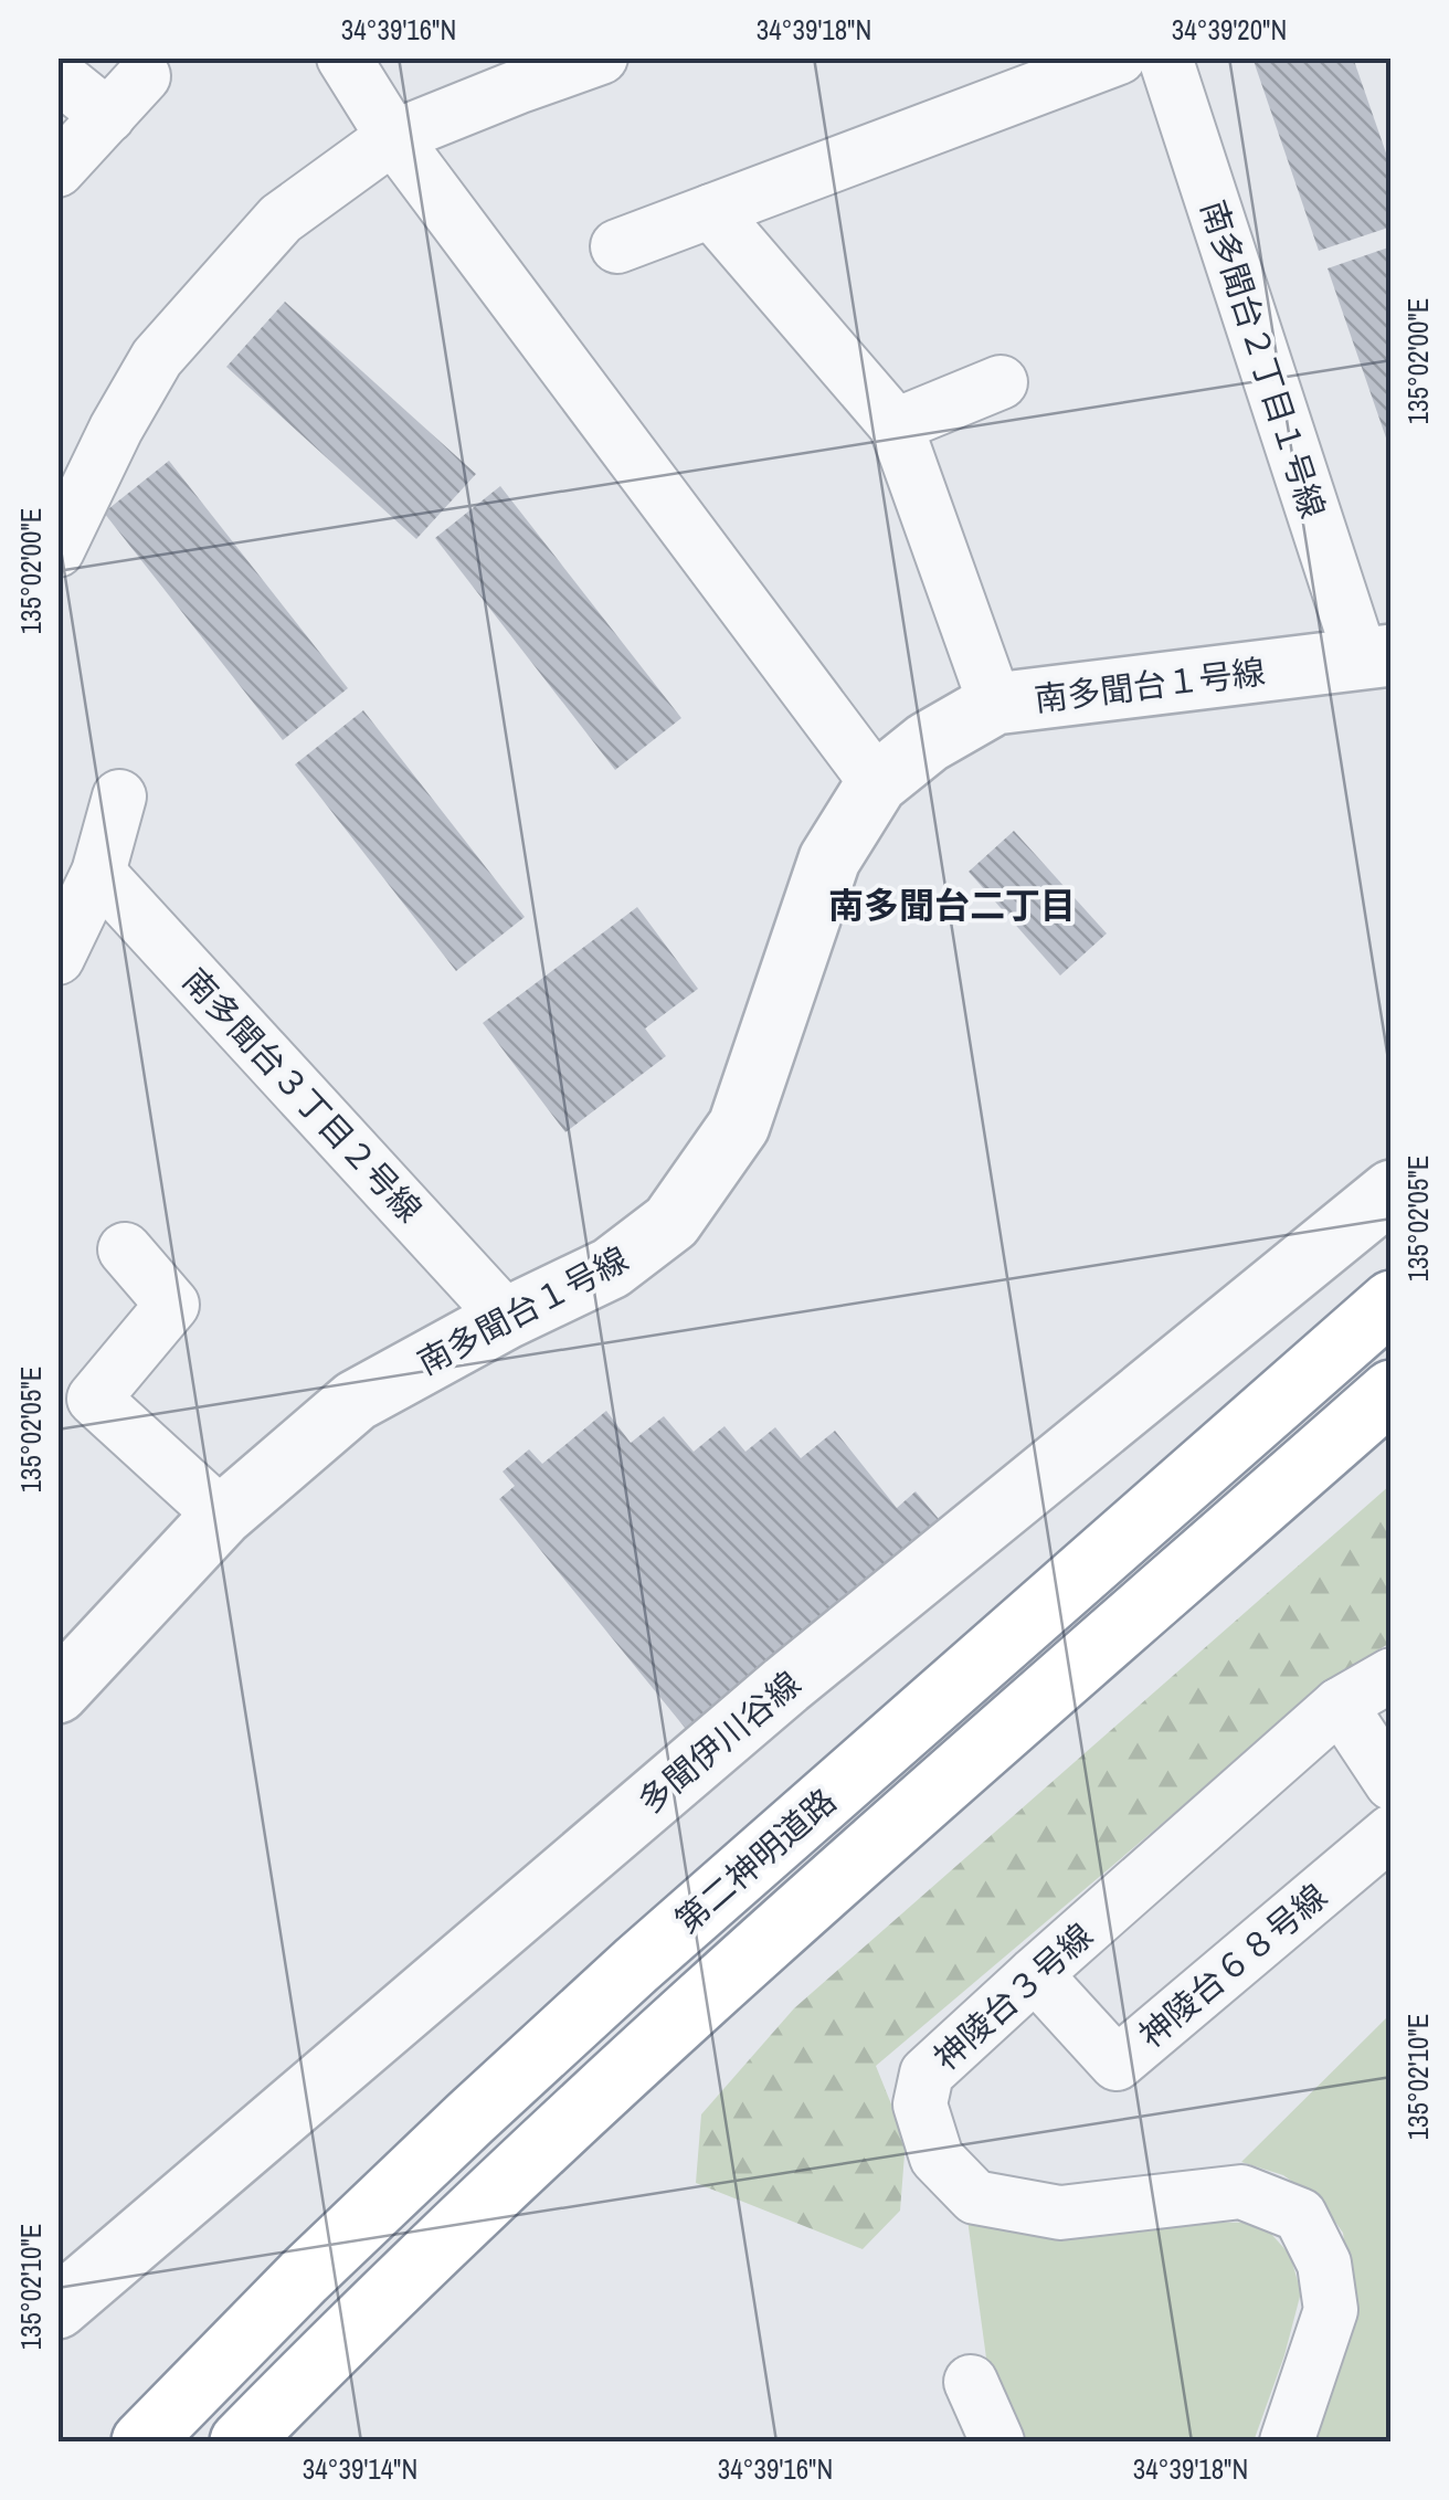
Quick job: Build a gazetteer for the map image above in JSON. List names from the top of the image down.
{
  "streets": {
    "highway": ["第二神明道路"],
    "street": [
      "南多聞台２丁目１号線",
      "南多聞台１号線",
      "南多聞台３丁目２号線",
      "多聞伊川谷線",
      "神陵台６８号線",
      "神陵台３号線"
    ]
  },
  "crossings": [
    ["南多聞台２丁目１号線", "南多聞台１号線"],
    ["南多聞台１号線", "南多聞台３丁目２号線"],
    ["神陵台６８号線", "神陵台３号線"]
  ],
  "districts": ["南多聞台二丁目"],
  "coordinates": [
    "34°39'16\"N",
    "34°39'18\"N",
    "34°39'20\"N",
    "135°02'00\"E",
    "135°02'05\"E",
    "135°02'10\"E",
    "34°39'14\"N"
  ]
}
